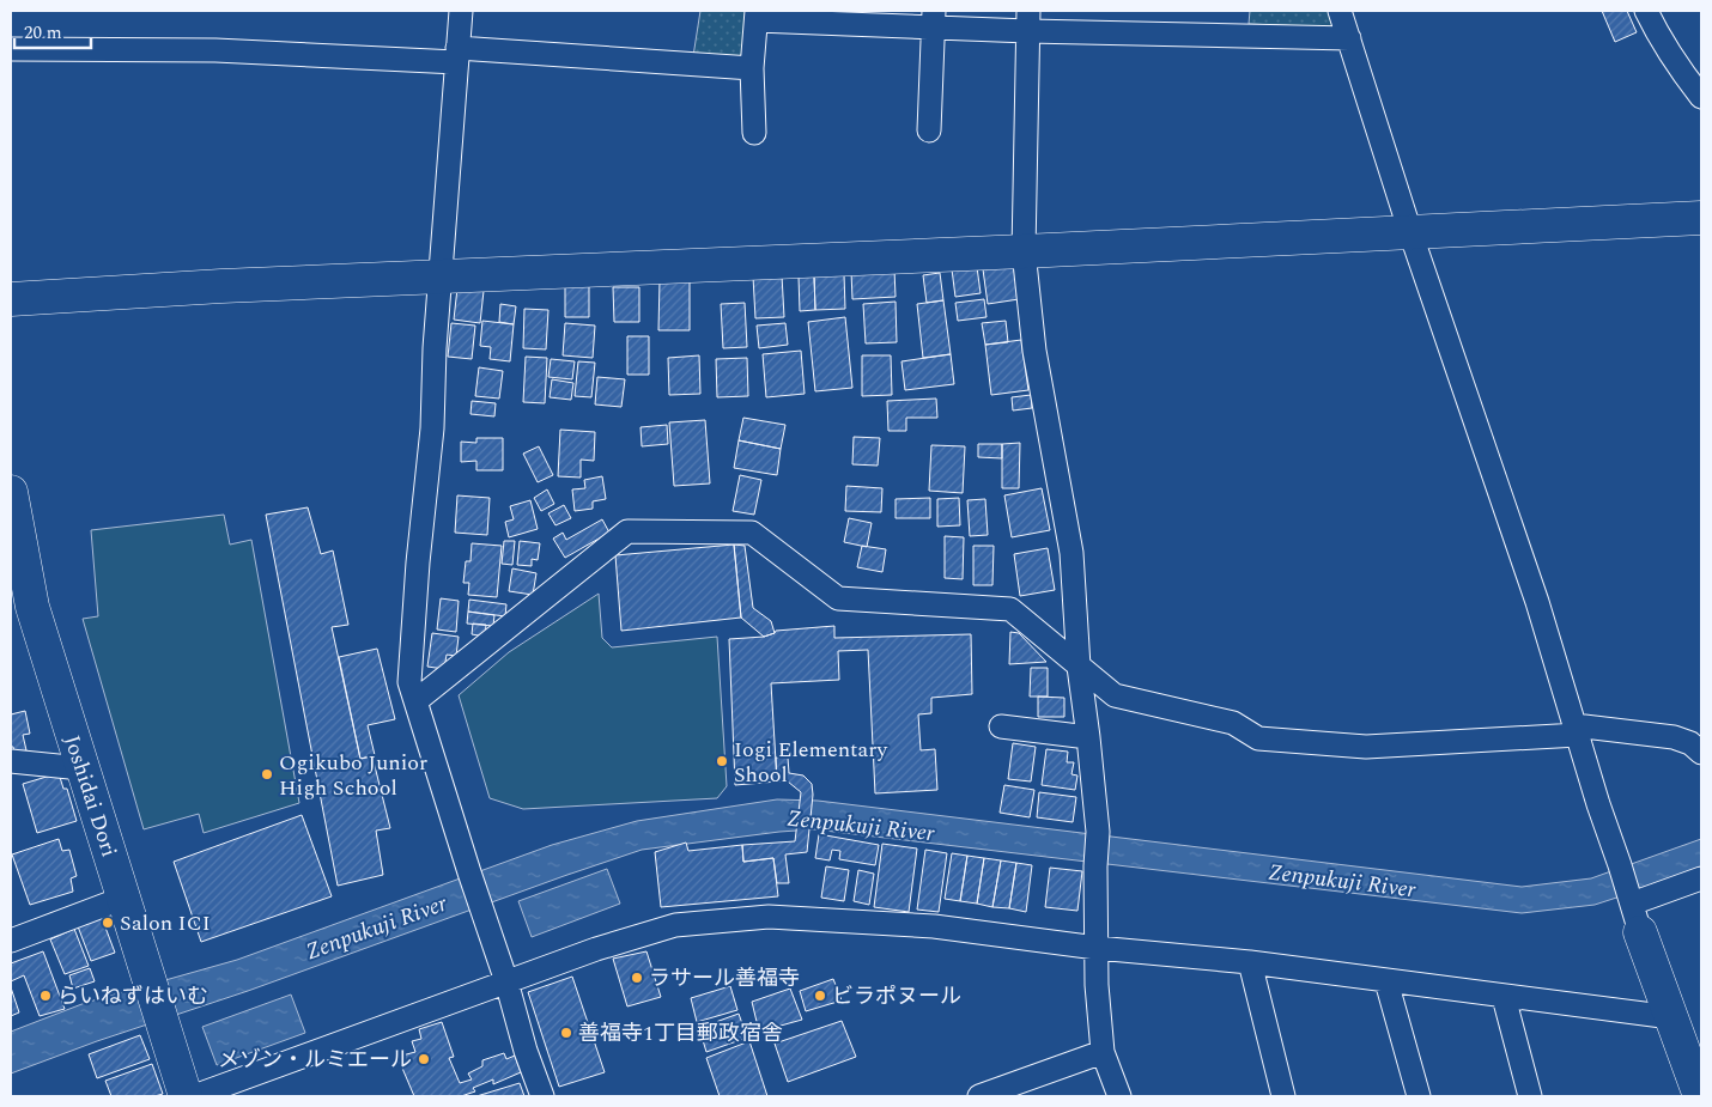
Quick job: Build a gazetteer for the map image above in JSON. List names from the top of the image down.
{
  "streets": {
    "street": ["Joshidai Dori"]
  },
  "water": ["Zenpukuji River"],
  "places": [
    "Iogi Elementary Shool",
    "Ogikubo Junior High School",
    "Salon ICI",
    "ラサール善福寺",
    "らいねずはいむ",
    "ビラポヌール",
    "善福寺1丁目郵政宿舎",
    "メゾン・ルミエール"
  ],
  "scale_bar": "20 m"
}
